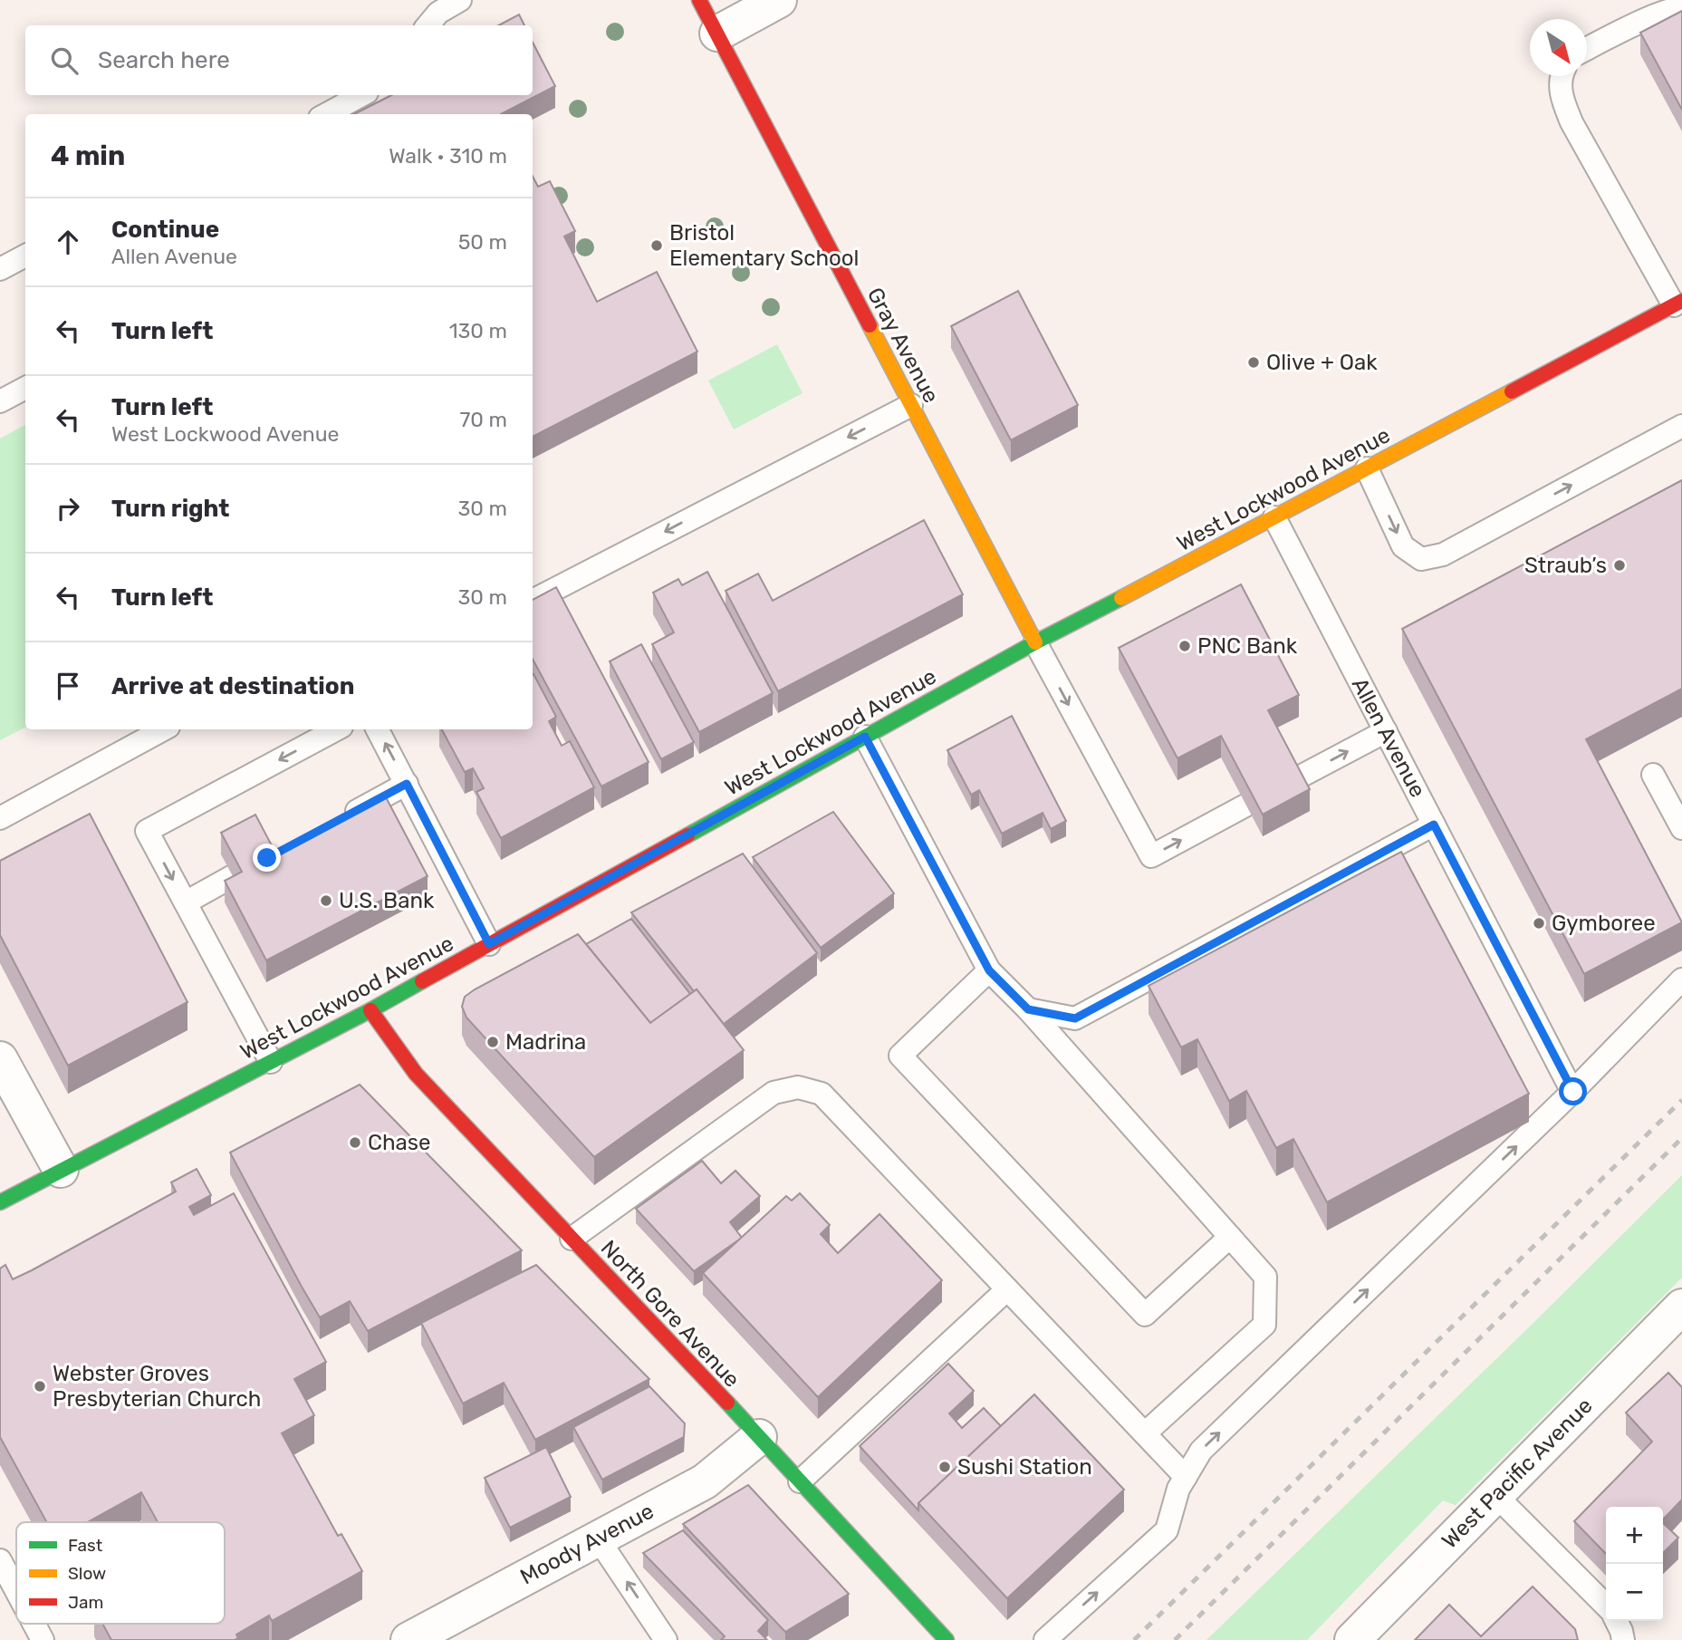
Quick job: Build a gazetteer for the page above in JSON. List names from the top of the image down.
{
  "streets": {
    "main road": ["Gray Avenue", "West Lockwood Avenue", "North Gore Avenue"],
    "street": ["West Pacific Avenue", "Moody Avenue"],
    "lane": ["Allen Avenue"]
  },
  "crossings": [
    ["Gray Avenue", "West Lockwood Avenue"],
    ["West Lockwood Avenue", "Allen Avenue"],
    ["West Lockwood Avenue", "North Gore Avenue"],
    ["North Gore Avenue", "Moody Avenue"]
  ],
  "places": [
    "Bristol Elementary School",
    "Olive + Oak",
    "Straub’s",
    "PNC Bank",
    "U.S. Bank",
    "Gymboree",
    "Madrina",
    "Chase",
    "Webster Groves Presbyterian Church",
    "Sushi Station"
  ],
  "legend": ["Fast", "Slow", "Jam"],
  "north": "bottom right",
  "page": {
    "search": "Search here",
    "heading": ["4 min", "Walk · 310 m"],
    "list": [
      ["Continue", "Allen Avenue", "50 m"],
      ["Turn left", "130 m"],
      ["Turn left", "West Lockwood Avenue", "70 m"],
      ["Turn right", "30 m"],
      ["Turn left", "30 m"],
      "Arrive at destination"
    ],
    "map_buttons": ["+", "−"]
  }
}
